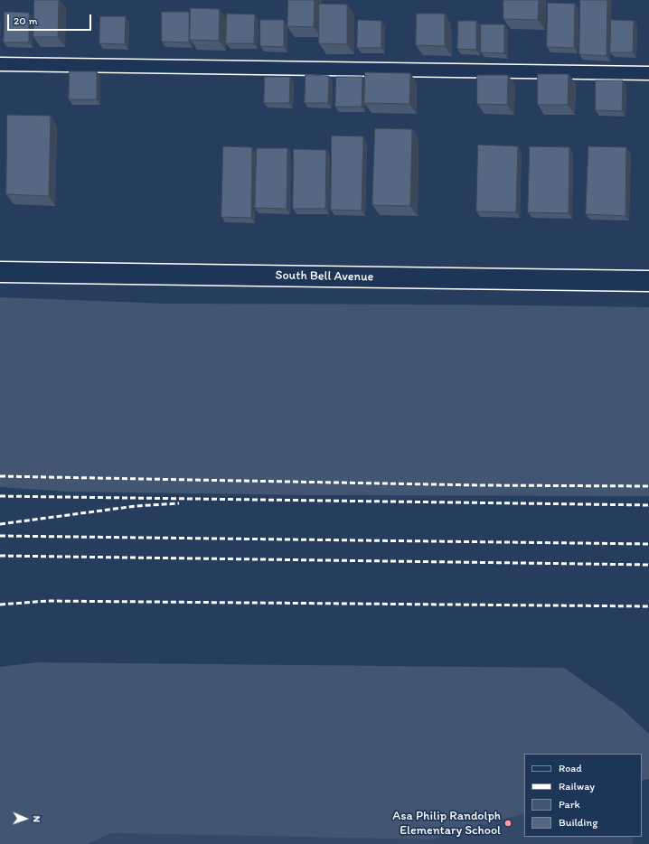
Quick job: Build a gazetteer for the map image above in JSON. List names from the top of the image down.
{
  "streets": {
    "street": ["South Bell Avenue"]
  },
  "places": ["Asa Philip Randolph Elementary School"],
  "legend": [
    "Road",
    "Railway",
    "Park",
    "Building"
  ],
  "scale_bar": "20 m",
  "north": "right"
}
